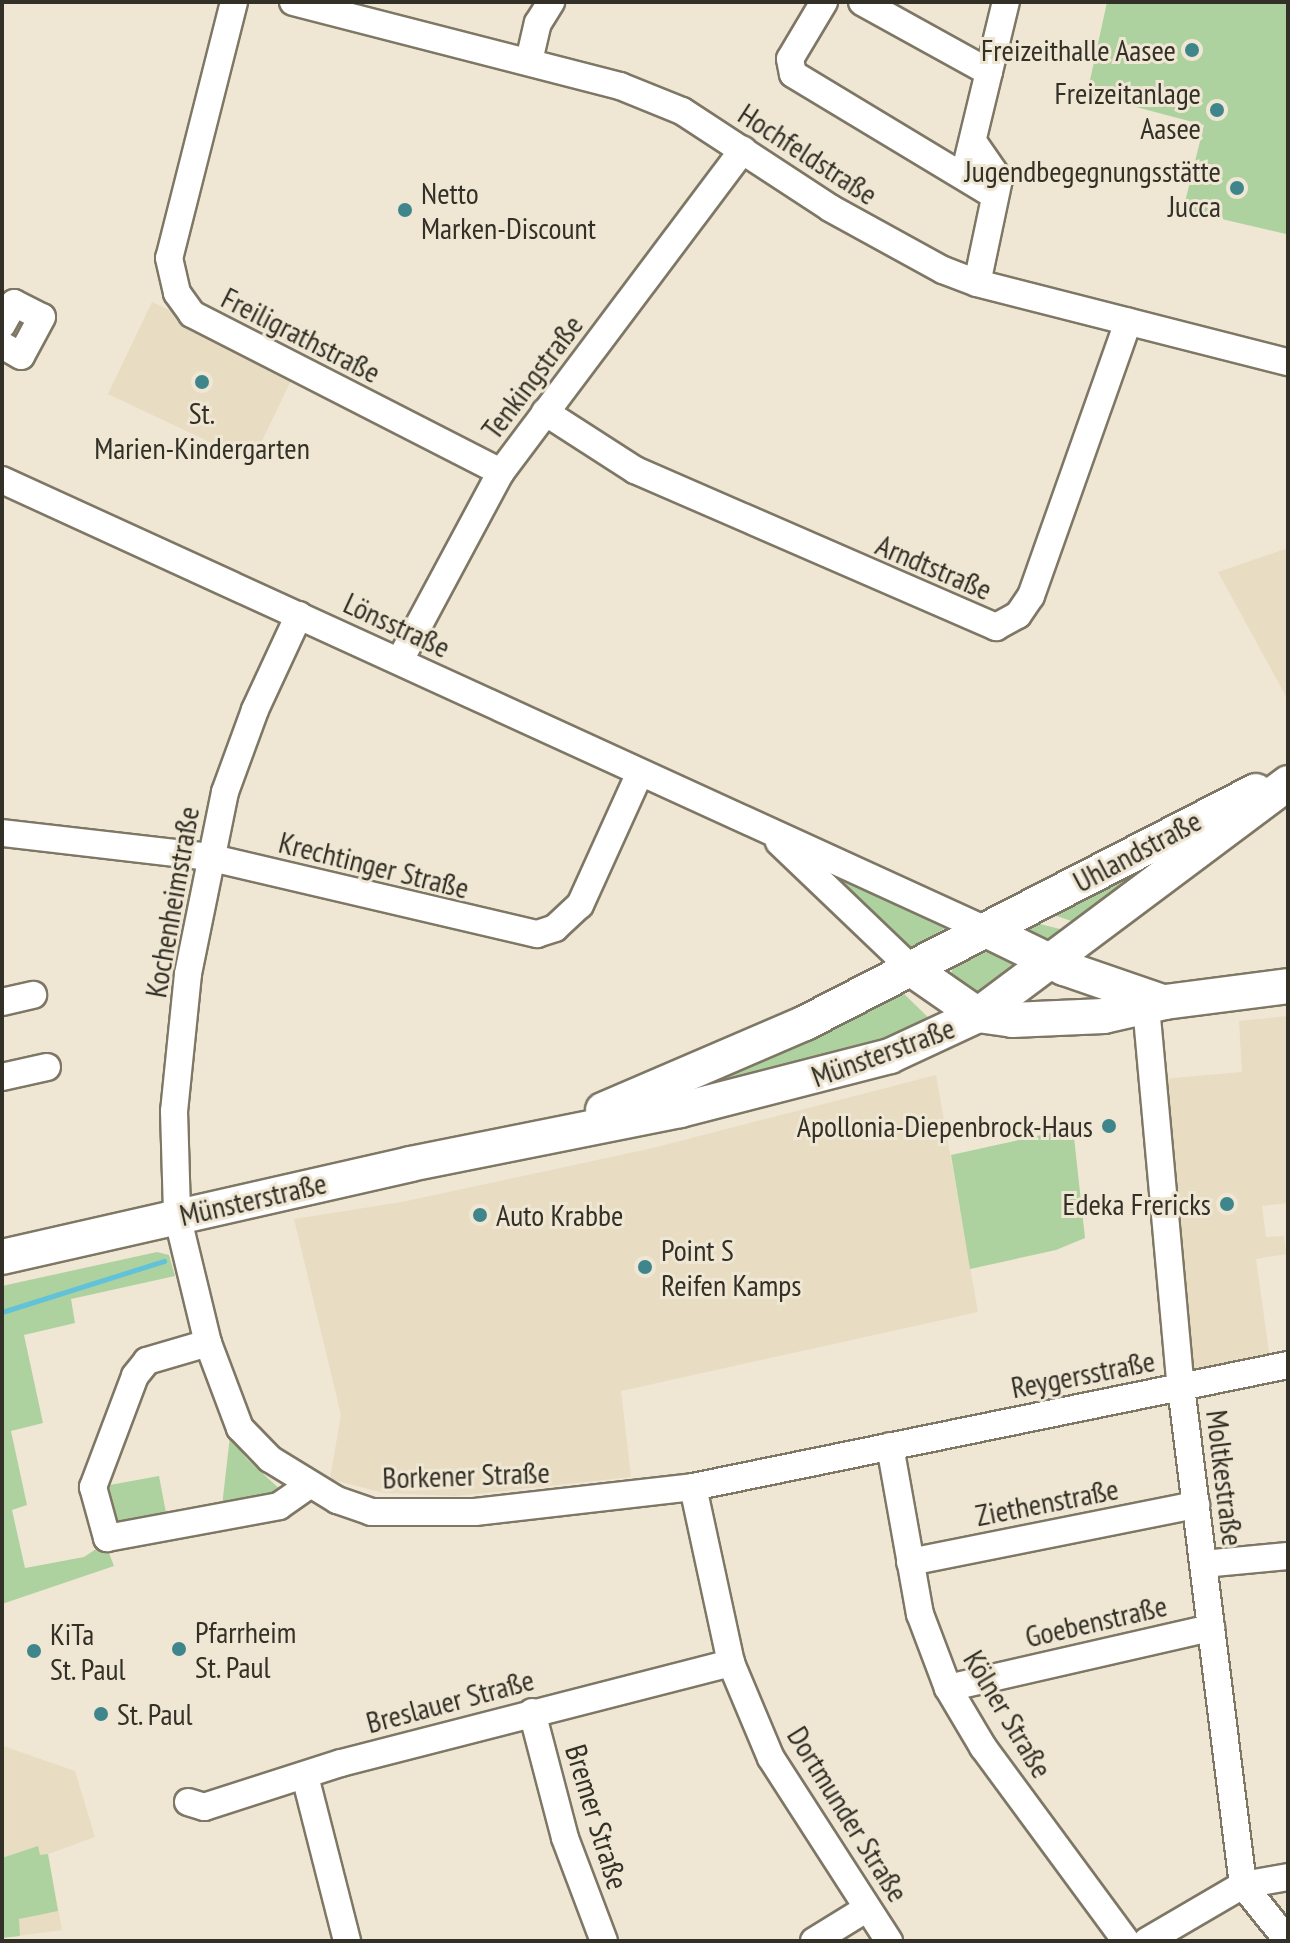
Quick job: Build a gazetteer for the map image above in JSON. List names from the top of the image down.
{
  "streets": {
    "main road": ["Uhlandstraße", "Münsterstraße"],
    "street": [
      "Hochfeldstraße",
      "Freiligrathstraße",
      "Tenkingstraße",
      "Arndtstraße",
      "Lönsstraße",
      "Krechtinger Straße",
      "Kochenheimstraße",
      "Reygersstraße",
      "Borkener Straße",
      "Moltkestraße",
      "Ziethenstraße",
      "Goebenstraße",
      "Breslauer Straße",
      "Kölner Straße",
      "Dortmunder Straße",
      "Bremer Straße"
    ]
  },
  "crossings": [
    ["Hochfeldstraße", "Tenkingstraße"],
    ["Hochfeldstraße", "Arndtstraße"],
    ["Freiligrathstraße", "Tenkingstraße"],
    ["Tenkingstraße", "Arndtstraße"],
    ["Tenkingstraße", "Lönsstraße"],
    ["Lönsstraße", "Uhlandstraße"],
    ["Lönsstraße", "Krechtinger Straße"],
    ["Lönsstraße", "Kochenheimstraße"],
    ["Lönsstraße", "Münsterstraße"],
    ["Uhlandstraße", "Münsterstraße"],
    ["Krechtinger Straße", "Kochenheimstraße"],
    ["Kochenheimstraße", "Münsterstraße"],
    ["Kochenheimstraße", "Borkener Straße"],
    ["Münsterstraße", "Borkener Straße"],
    ["Münsterstraße", "Moltkestraße"],
    ["Reygersstraße", "Borkener Straße"],
    ["Reygersstraße", "Moltkestraße"],
    ["Reygersstraße", "Kölner Straße"],
    ["Borkener Straße", "Kölner Straße"],
    ["Borkener Straße", "Dortmunder Straße"],
    ["Moltkestraße", "Ziethenstraße"],
    ["Moltkestraße", "Goebenstraße"],
    ["Ziethenstraße", "Kölner Straße"],
    ["Goebenstraße", "Kölner Straße"],
    ["Breslauer Straße", "Dortmunder Straße"],
    ["Breslauer Straße", "Bremer Straße"]
  ],
  "places": [
    "Freizeithalle Aasee",
    "Freizeitanlage Aasee",
    "Jugendbegegnungsstätte Jucca",
    "Netto Marken-Discount",
    "St. Marien-Kindergarten",
    "Apollonia-Diepenbrock-Haus",
    "Edeka Frericks",
    "Auto Krabbe",
    "Point S Reifen Kamps",
    "Pfarrheim St. Paul",
    "KiTa St. Paul",
    "St. Paul"
  ]
}
